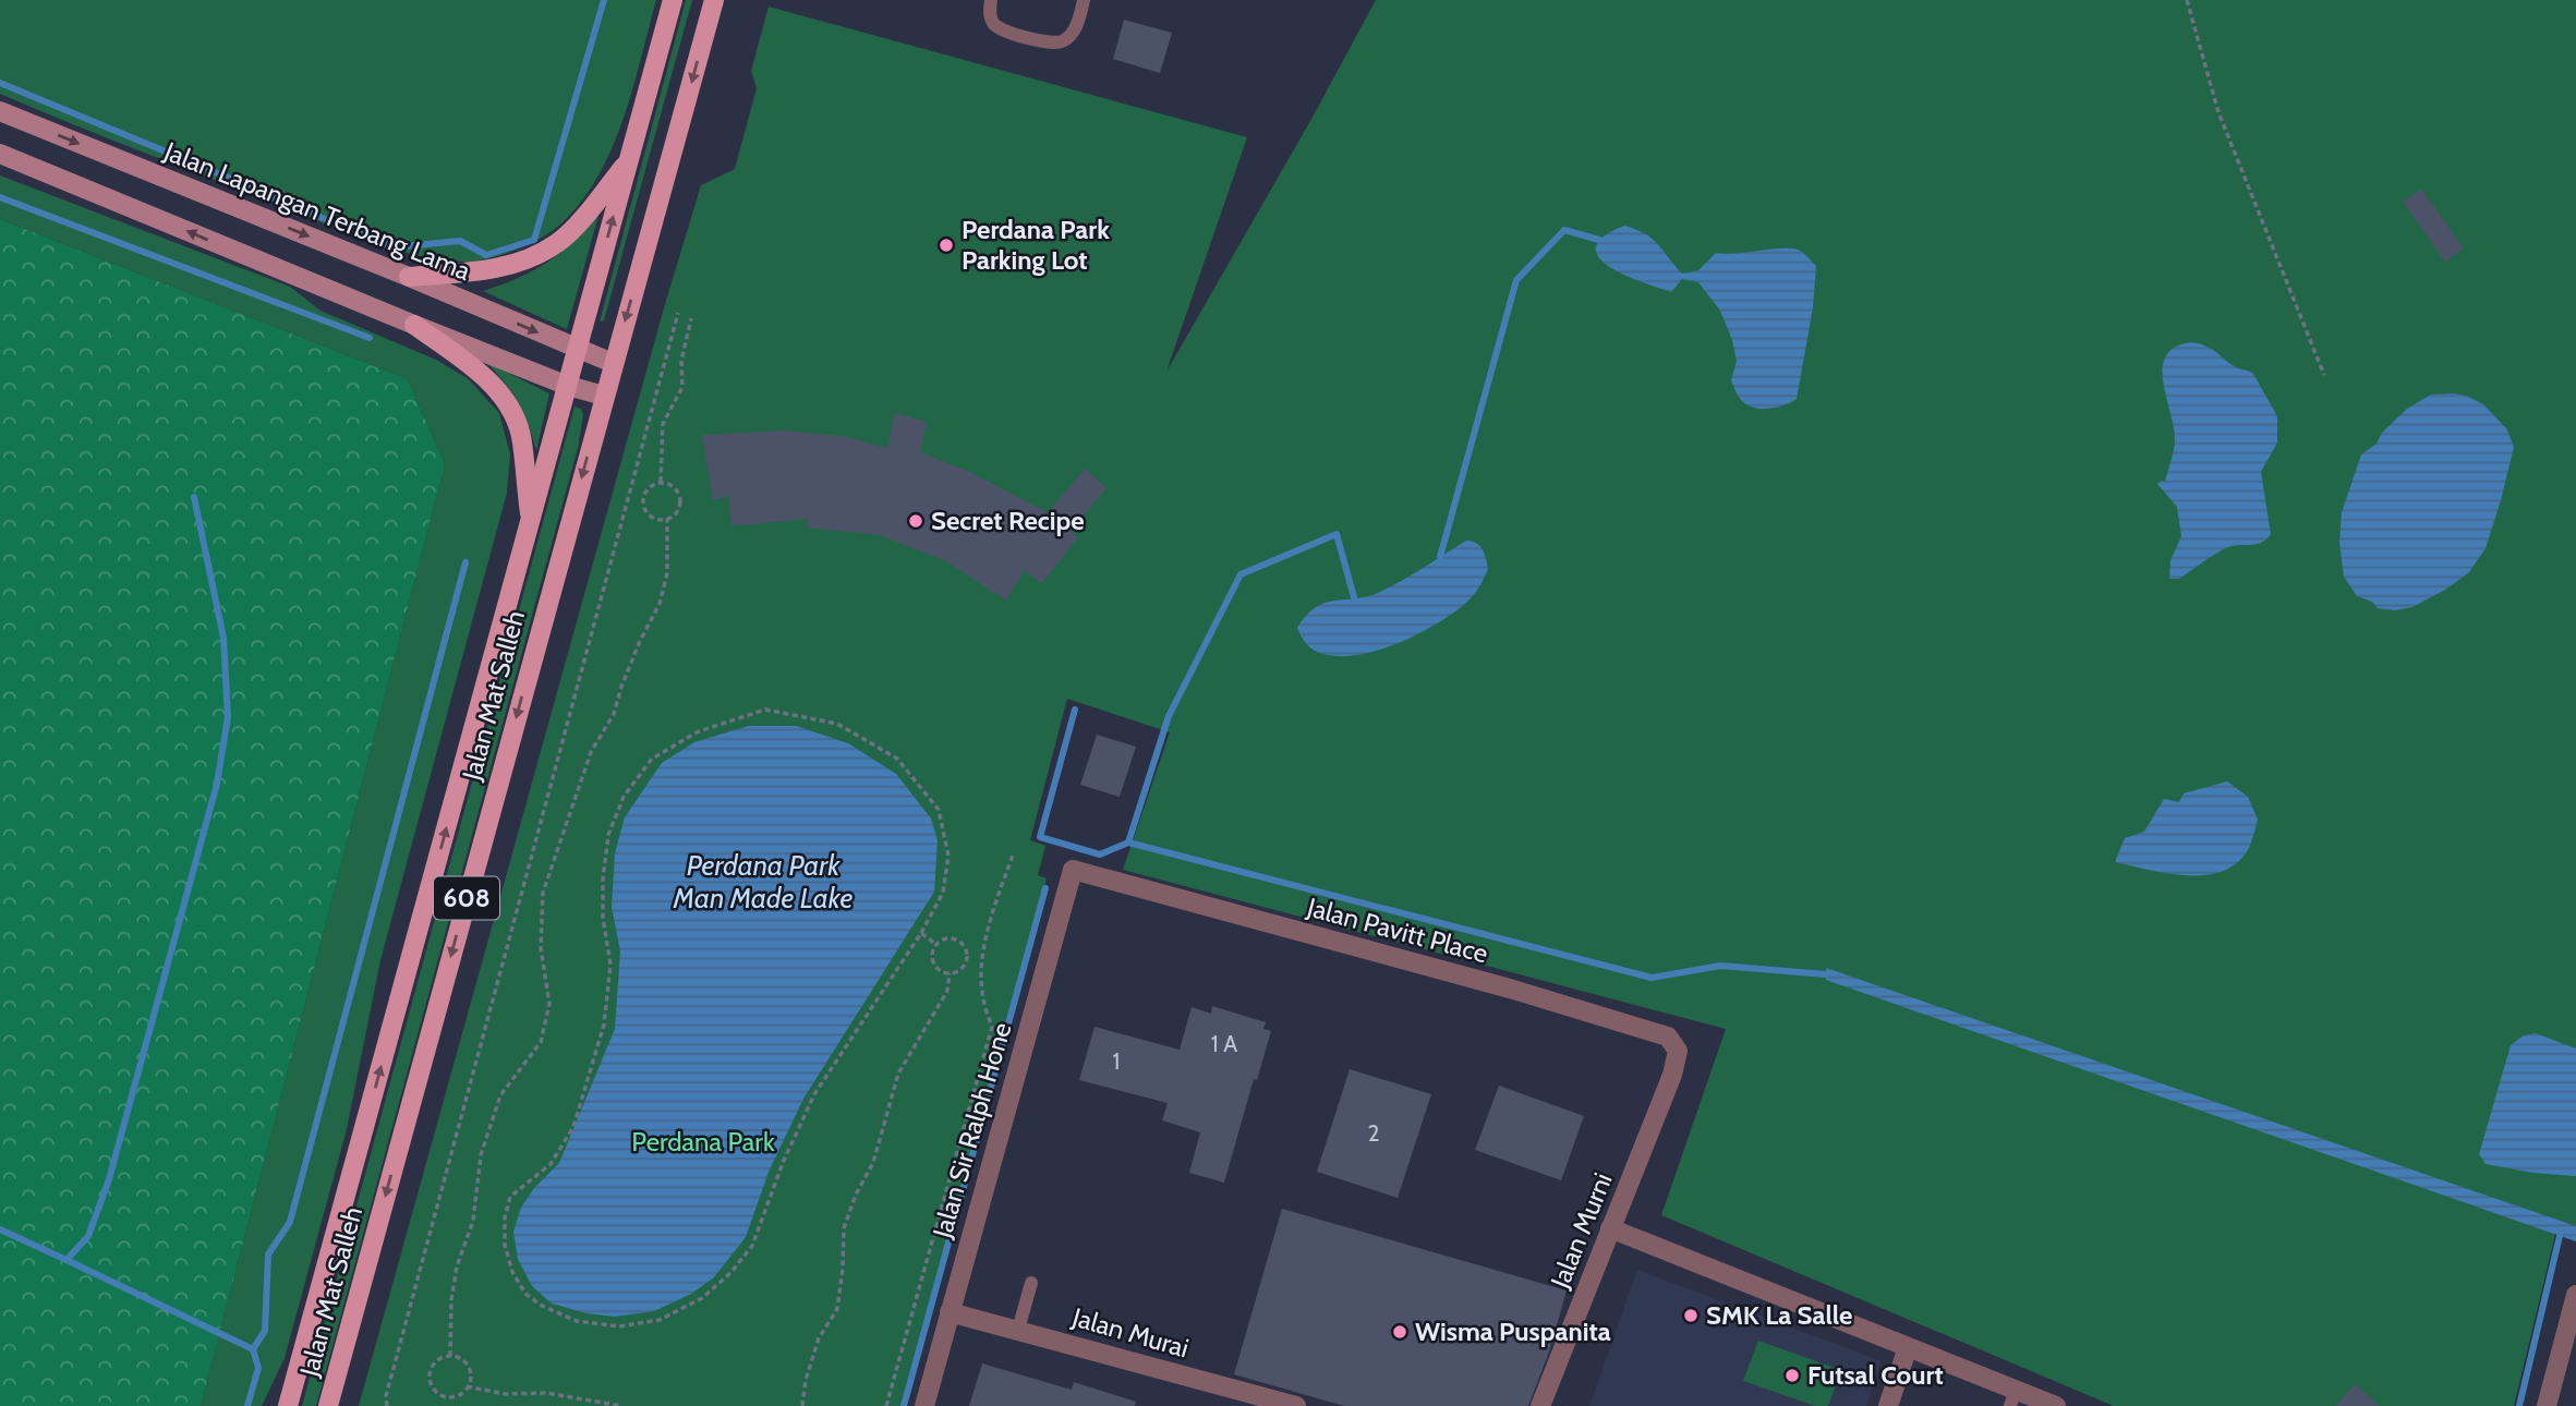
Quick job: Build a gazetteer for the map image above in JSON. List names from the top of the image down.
{
  "streets": {
    "main road": ["Jalan Lapangan Terbang Lama", "Jalan Mat Salleh", "608"],
    "street": [
      "Jalan Pavitt Place",
      "Jalan Sir Ralph Hone",
      "Jalan Murni",
      "Jalan Murai"
    ]
  },
  "crossings": [
    ["Jalan Lapangan Terbang Lama", "Jalan Mat Salleh"],
    ["Jalan Pavitt Place", "Jalan Sir Ralph Hone"],
    ["Jalan Pavitt Place", "Jalan Murni"],
    ["Jalan Sir Ralph Hone", "Jalan Murai"]
  ],
  "water": ["Perdana Park Man Made Lake"],
  "parks": ["Perdana Park"],
  "places": [
    "Perdana Park Parking Lot",
    "Secret Recipe",
    "SMK La Salle",
    "Wisma Puspanita",
    "Futsal Court"
  ],
  "house_numbers": ["1 A", "1", "2"]
}
